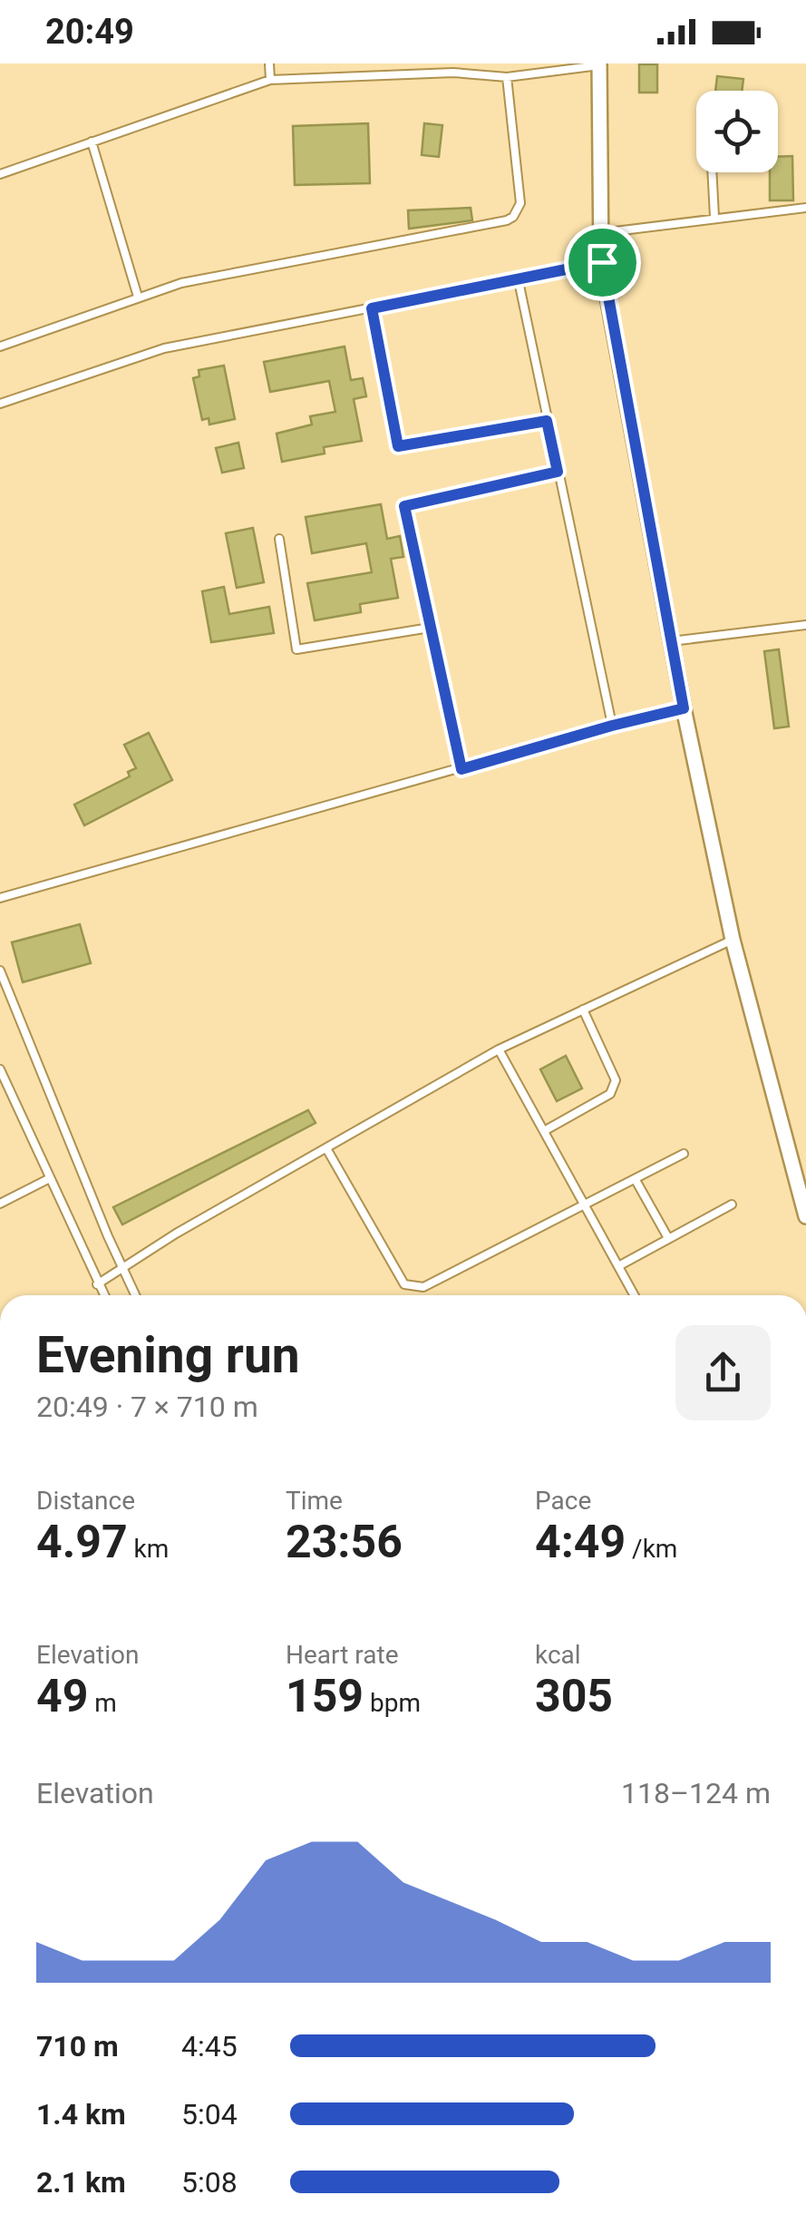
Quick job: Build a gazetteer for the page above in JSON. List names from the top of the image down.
{
  "page": {
    "status": "20:49",
    "heading": ["Evening run", "20:49 · 7 × 710 m"],
    "stats": [
      ["Distance", "4.97 km"],
      ["Time", "23:56"],
      ["Pace", "4:49 /km"],
      ["Elevation", "49 m"],
      ["Heart rate", "159 bpm"],
      ["kcal", "305"]
    ],
    "chart": ["Elevation", "118–124 m"],
    "list": [
      {
        "name": "710 m",
        "note": "4:45"
      },
      {
        "name": "1.4 km",
        "note": "5:04"
      },
      {
        "name": "2.1 km",
        "note": "5:08"
      }
    ]
  }
}
